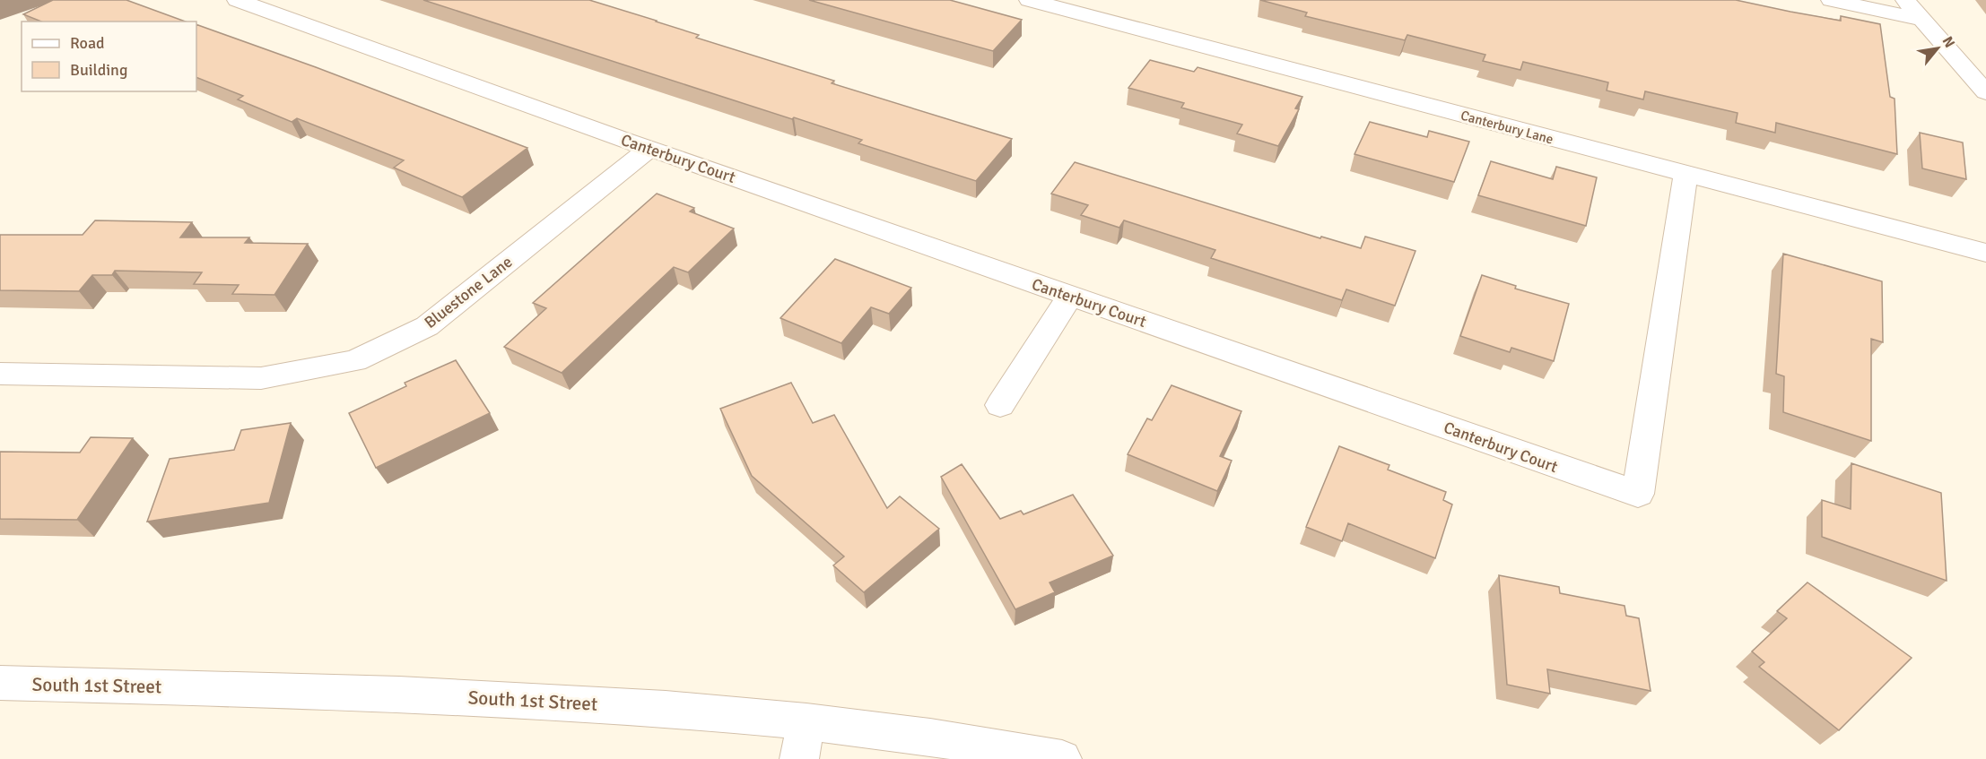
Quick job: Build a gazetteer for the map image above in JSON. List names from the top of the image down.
{
  "streets": {
    "street": [
      "Canterbury Lane",
      "Canterbury Court",
      "Bluestone Lane",
      "South 1st Street"
    ]
  },
  "crossings": [
    ["Canterbury Lane", "Canterbury Court"],
    ["Canterbury Court", "Bluestone Lane"]
  ],
  "legend": ["Road", "Building"],
  "north": "top right"
}
